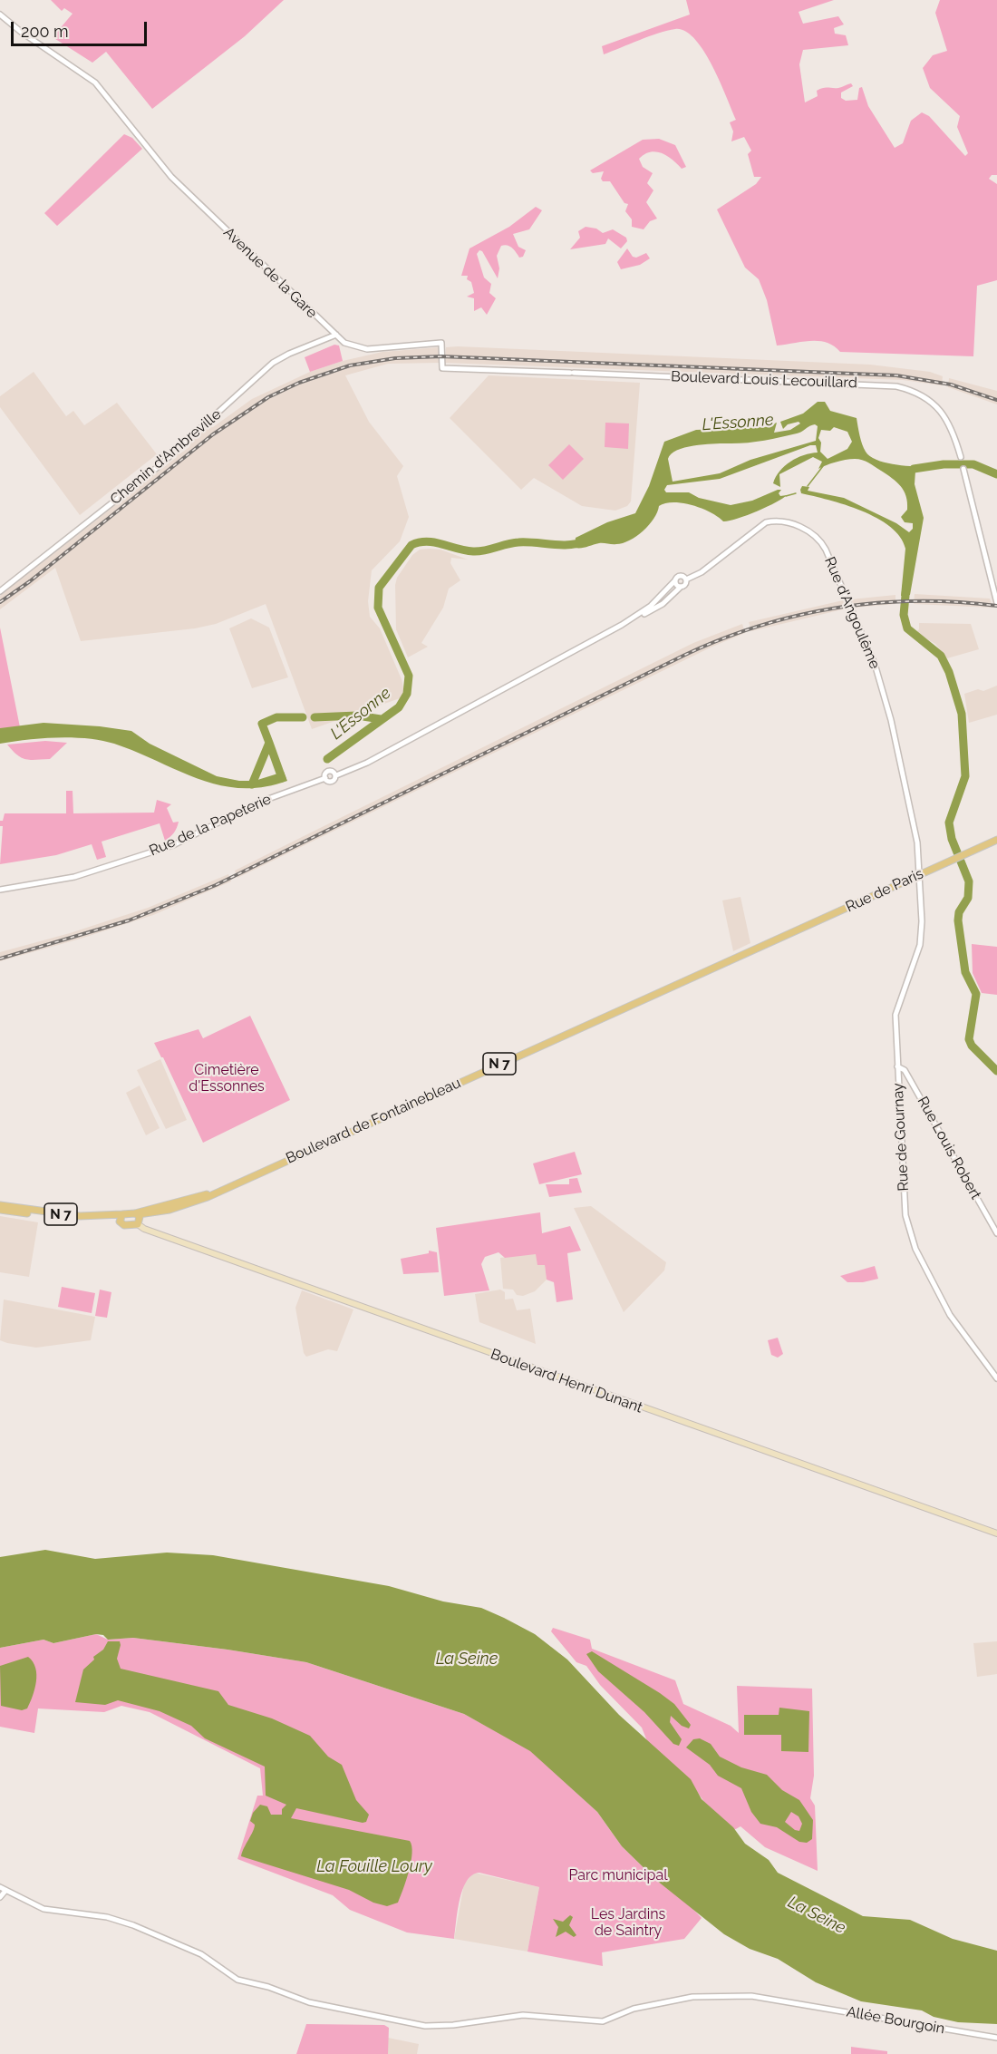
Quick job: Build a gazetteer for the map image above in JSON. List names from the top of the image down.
{
  "streets": {
    "main road": [
      "Rue de Paris",
      "N 7",
      "Boulevard de Fontainebleau",
      "Boulevard Henri Dunant"
    ],
    "street": [
      "Avenue de la Gare",
      "Boulevard Louis Lecouillard",
      "Chemin d'Ambreville",
      "Rue d'Angoulême",
      "Rue de la Papeterie",
      "Rue de Gournay",
      "Rue Louis Robert",
      "Allée Bourgoin"
    ]
  },
  "crossings": [
    ["Avenue de la Gare", "Boulevard Louis Lecouillard"],
    ["Avenue de la Gare", "Chemin d'Ambreville"],
    ["Rue d'Angoulême", "Rue de Paris"],
    ["Rue d'Angoulême", "Rue de Gournay"],
    ["Rue de Paris", "Boulevard de Fontainebleau"],
    ["Rue de Paris", "Rue de Gournay"],
    ["N 7", "Boulevard de Fontainebleau"],
    ["N 7", "Boulevard Henri Dunant"],
    ["Rue de Gournay", "Rue Louis Robert"]
  ],
  "water": ["L'Essonne", "La Seine", "La Fouille Loury"],
  "parks": ["Cimetière d'Essonnes", "Parc municipal", "Les Jardins de Saintry"],
  "scale_bar": "200 m"
}
